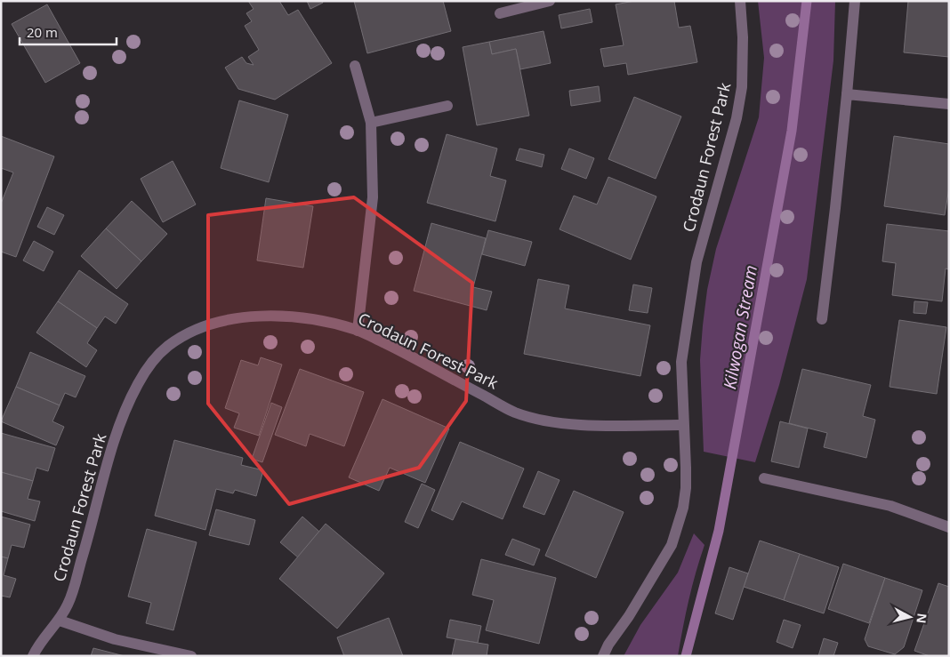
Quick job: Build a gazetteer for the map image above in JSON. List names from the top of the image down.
{
  "streets": {
    "street": ["Crodaun Forest Park"]
  },
  "water": ["Kilwogan Stream"],
  "scale_bar": "20 m",
  "north": "right"
}
